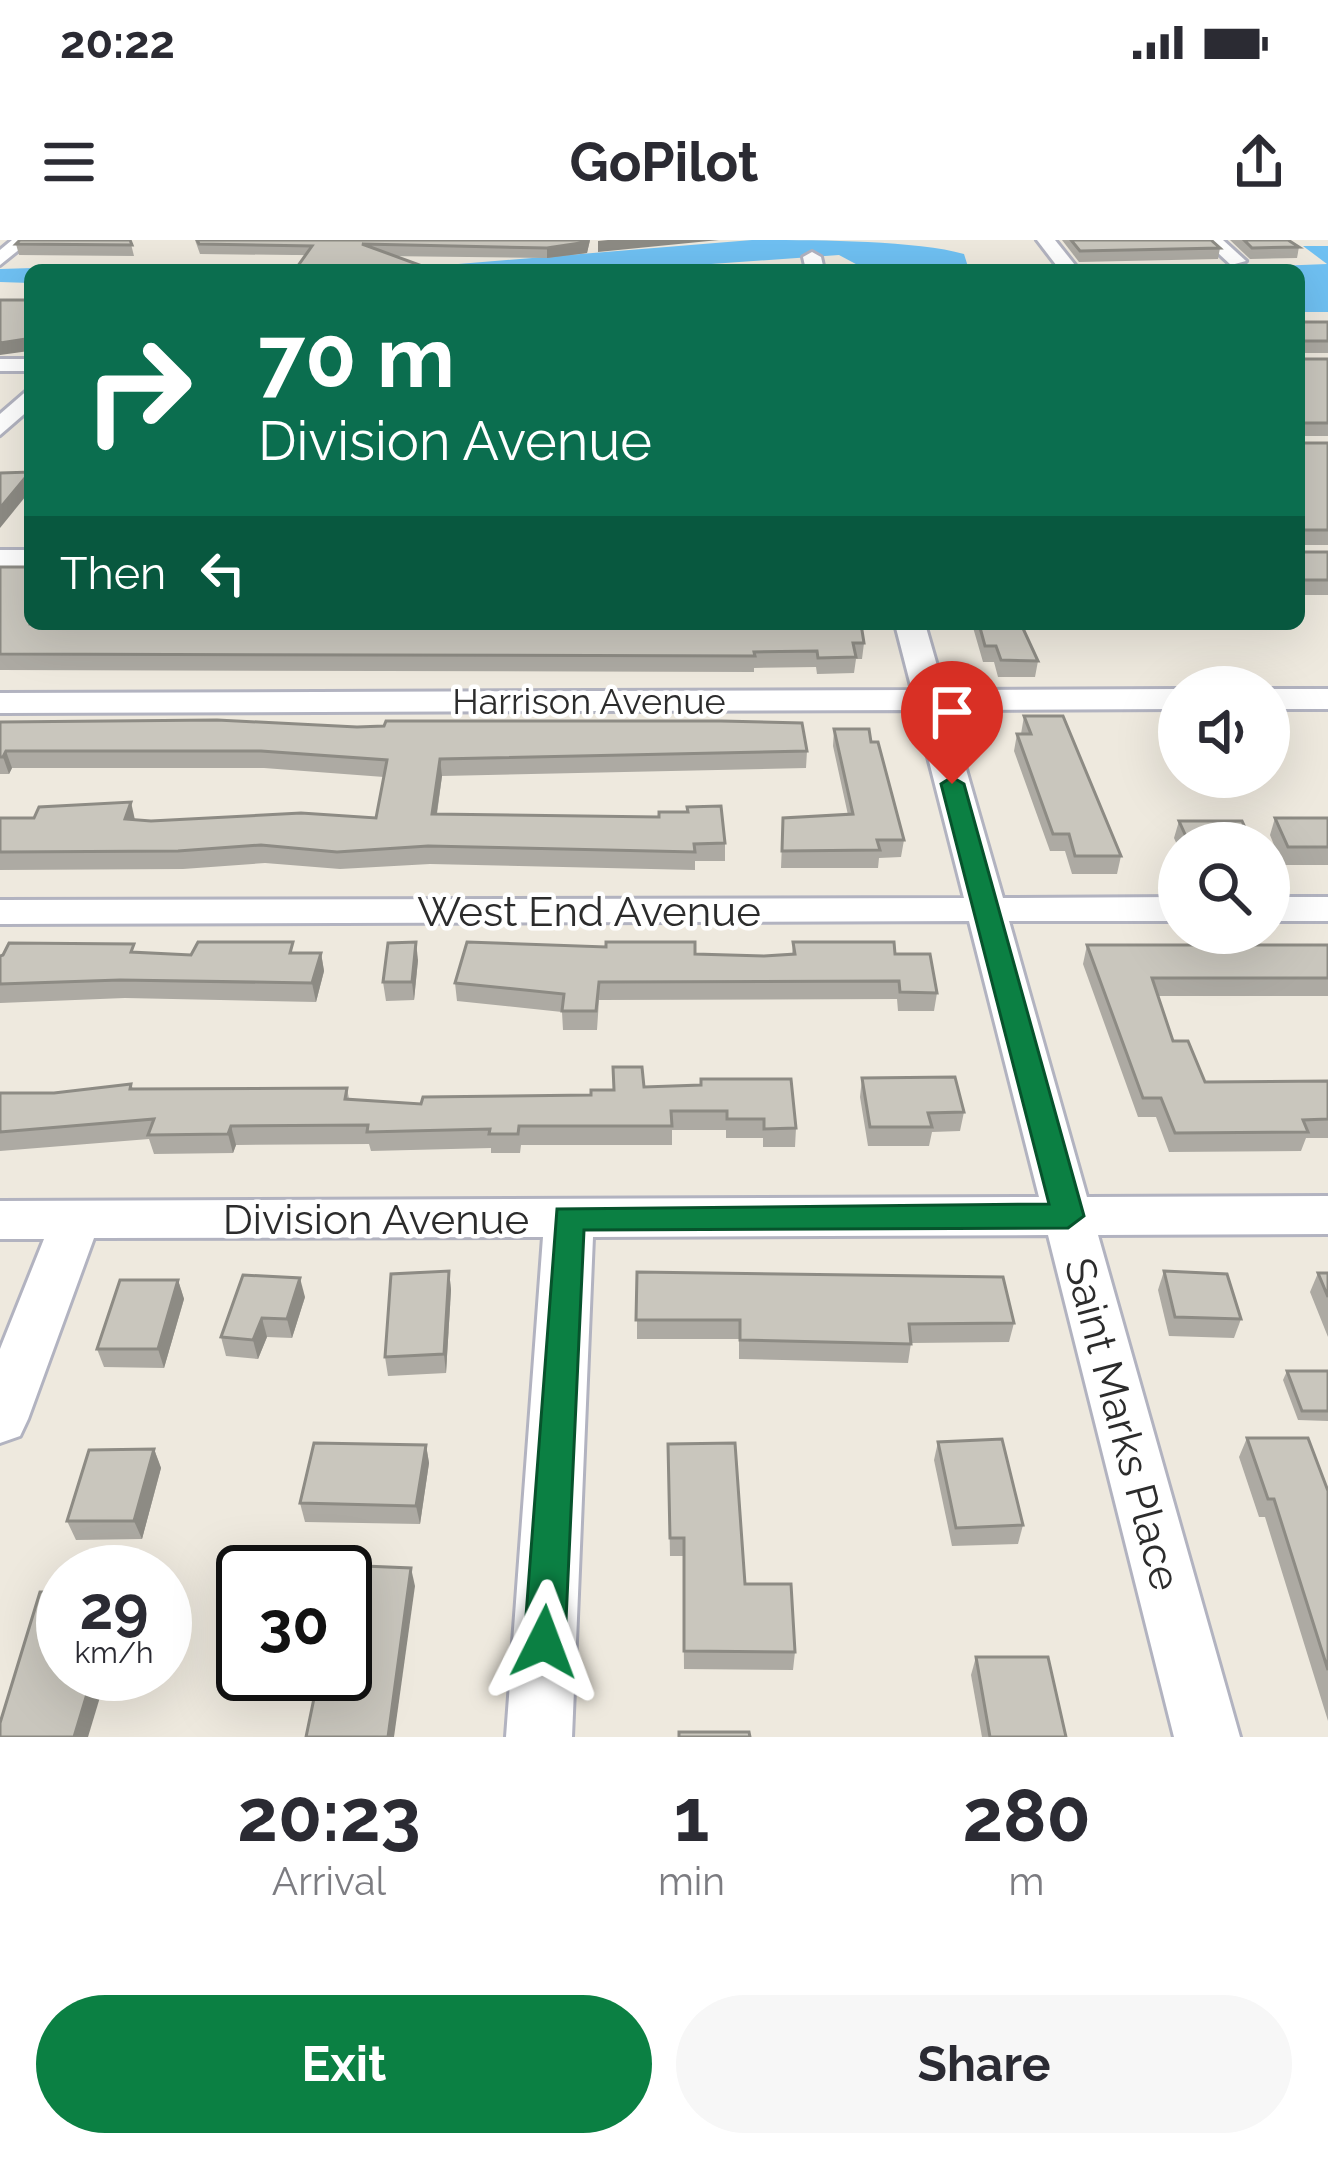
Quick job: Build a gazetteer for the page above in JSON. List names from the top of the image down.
{
  "streets": {
    "street": [
      "Harrison Avenue",
      "West End Avenue",
      "Division Avenue",
      "Saint Marks Place"
    ]
  },
  "crossings": [
    ["Harrison Avenue", "Saint Marks Place"],
    ["West End Avenue", "Saint Marks Place"],
    ["Division Avenue", "Saint Marks Place"]
  ],
  "page": {
    "status": "20:22",
    "header": "GoPilot",
    "turn": ["70 m", "Division Avenue"],
    "then": "Then",
    "speed": "29 km/h",
    "limit": "30",
    "eta": [
      "20:23",
      "Arrival",
      "1",
      "min",
      "280",
      "m"
    ],
    "buttons": ["Exit", "Share"]
  }
}
